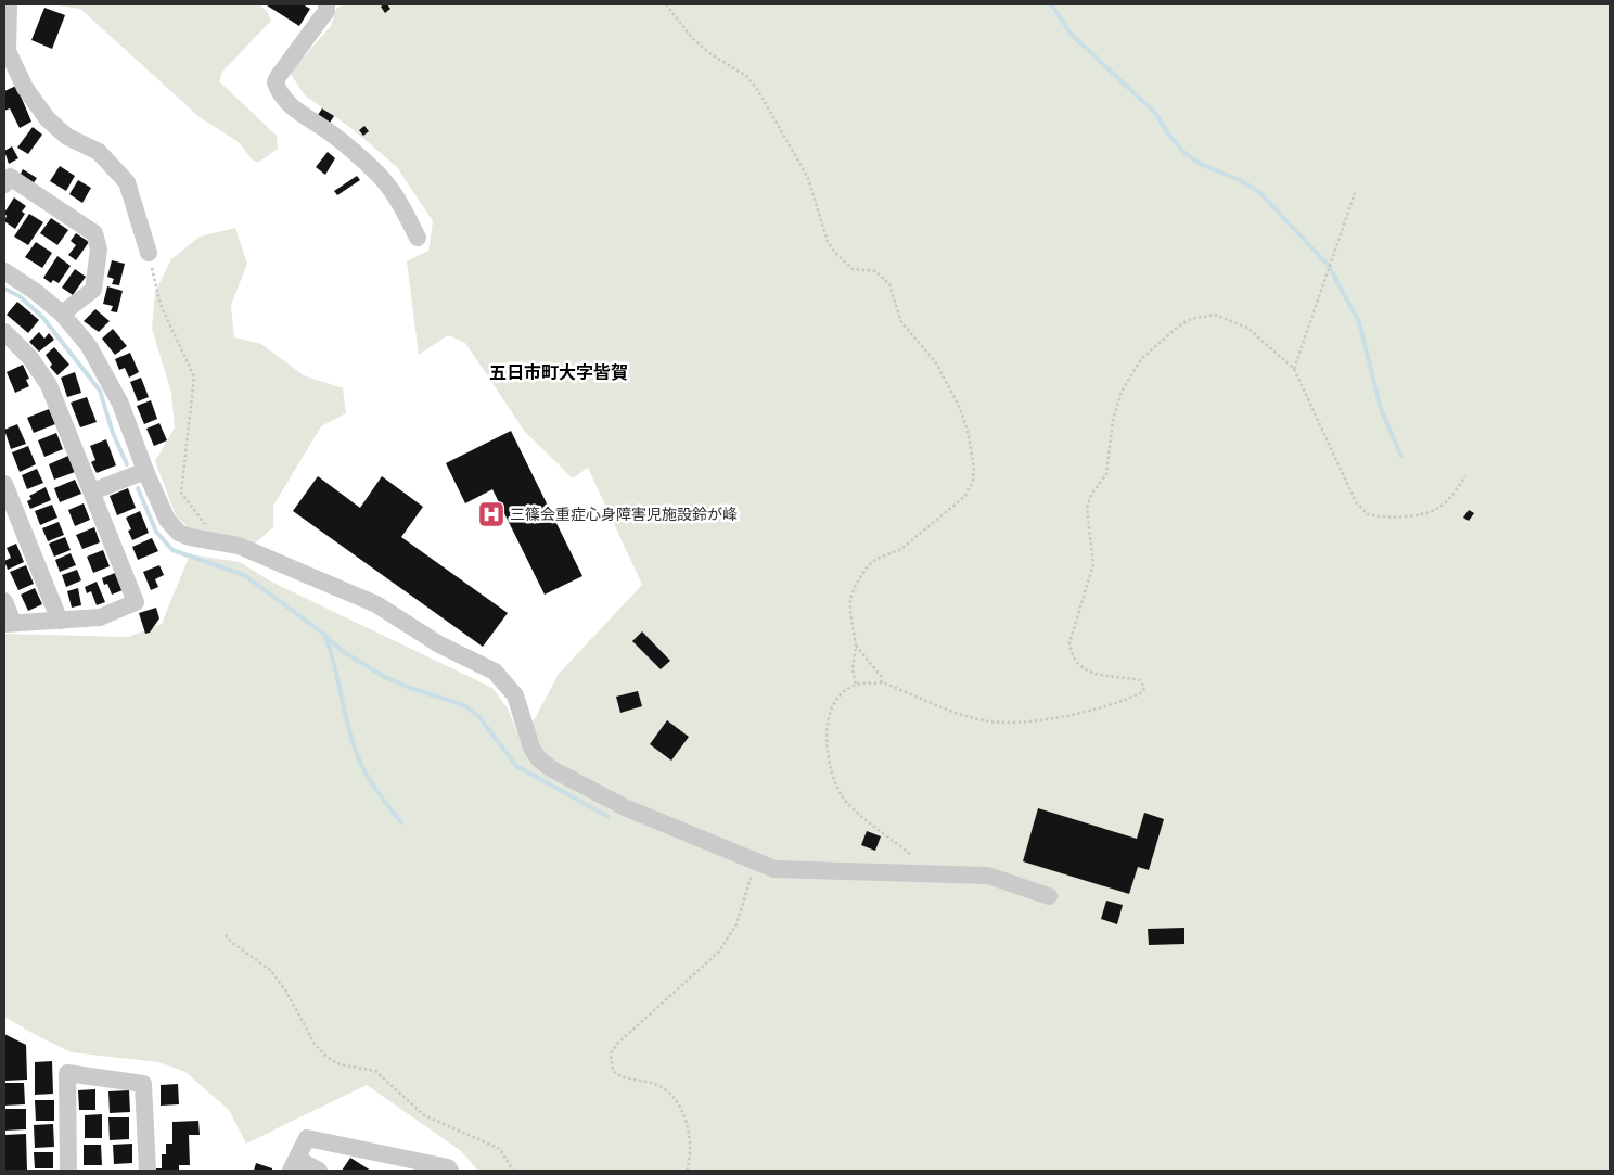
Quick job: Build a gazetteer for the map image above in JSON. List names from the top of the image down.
{
  "districts": ["五日市町大字皆賀"],
  "places": {
    "hospital": ["三篠会重症心身障害児施設鈴が峰"]
  }
}
